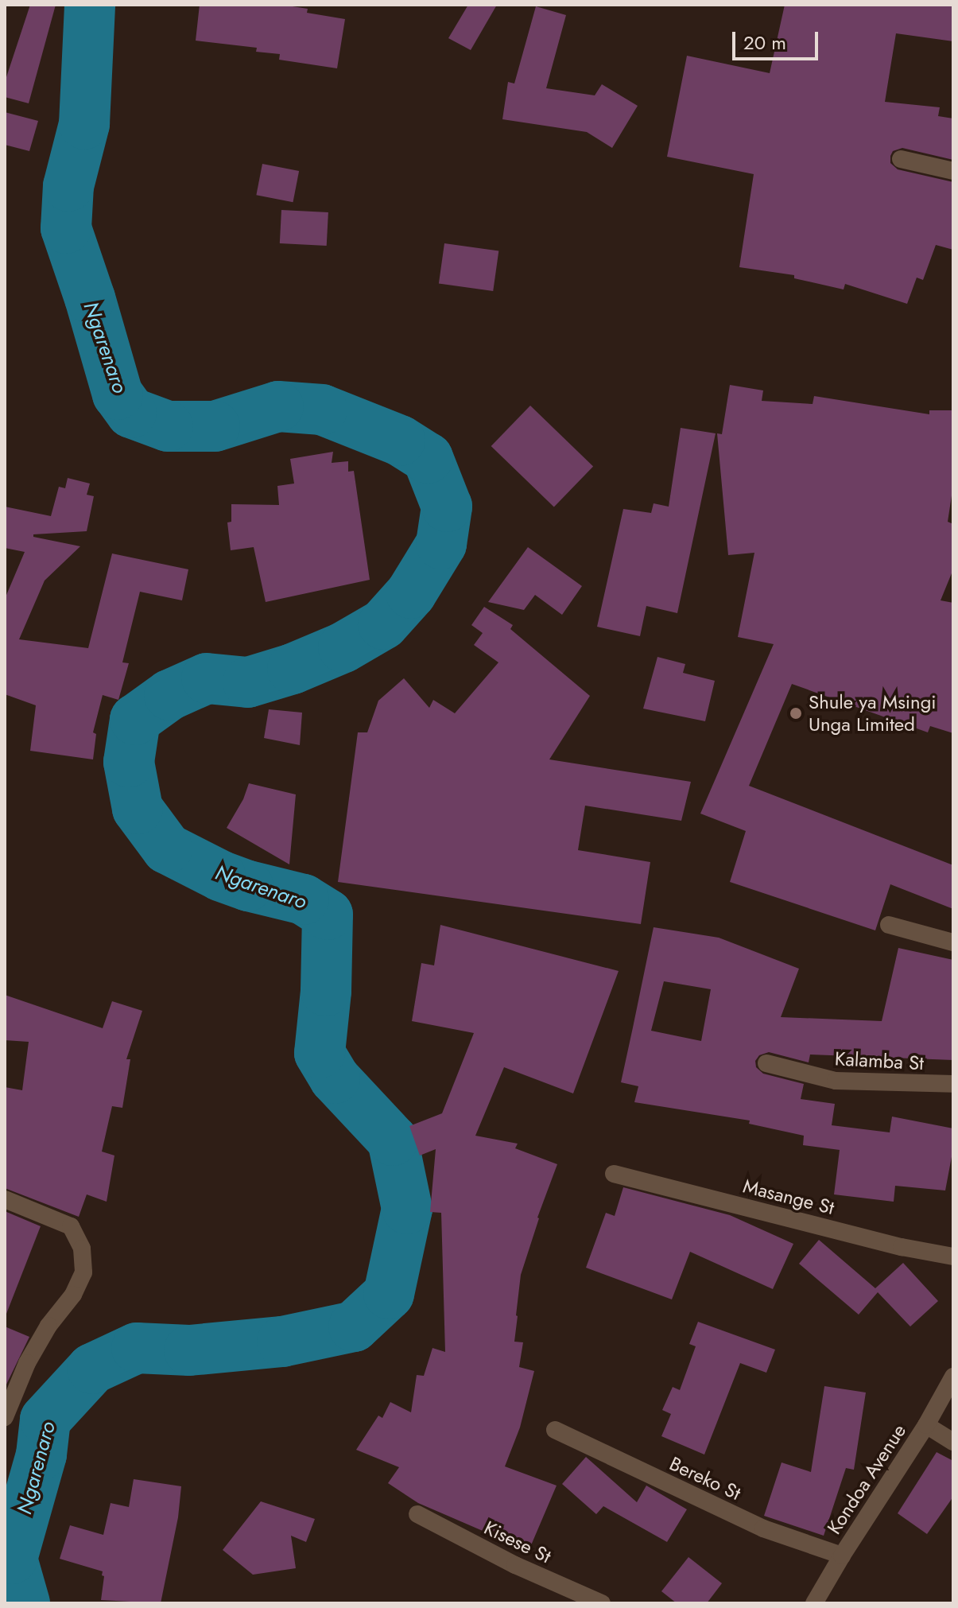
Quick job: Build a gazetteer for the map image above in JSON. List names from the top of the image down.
{
  "streets": {
    "street": [
      "Kalamba St",
      "Masange St",
      "Bereko St",
      "Kondoa Avenue",
      "Kisese St"
    ]
  },
  "crossings": [
    ["Bereko St", "Kondoa Avenue"]
  ],
  "water": ["Ngarenaro"],
  "places": ["Shule ya Msingi Unga Limited"],
  "scale_bar": "20 m"
}
